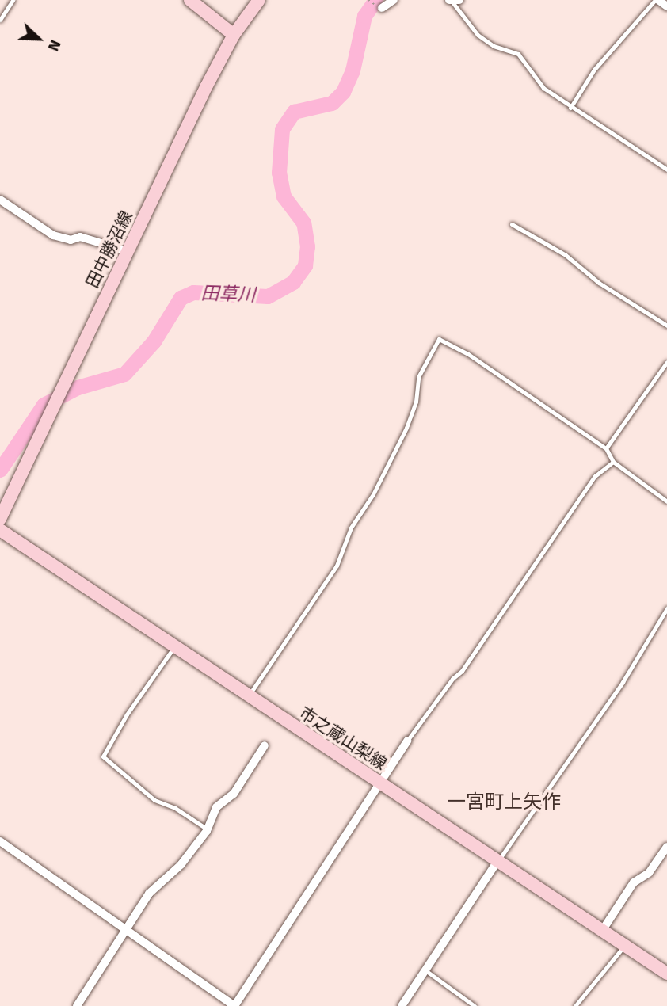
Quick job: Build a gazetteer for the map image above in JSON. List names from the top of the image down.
{
  "streets": {
    "main road": ["田中勝沼線", "市之蔵山梨線"]
  },
  "districts": ["一宮町上矢作"],
  "water": ["田草川"],
  "north": "bottom right"
}
